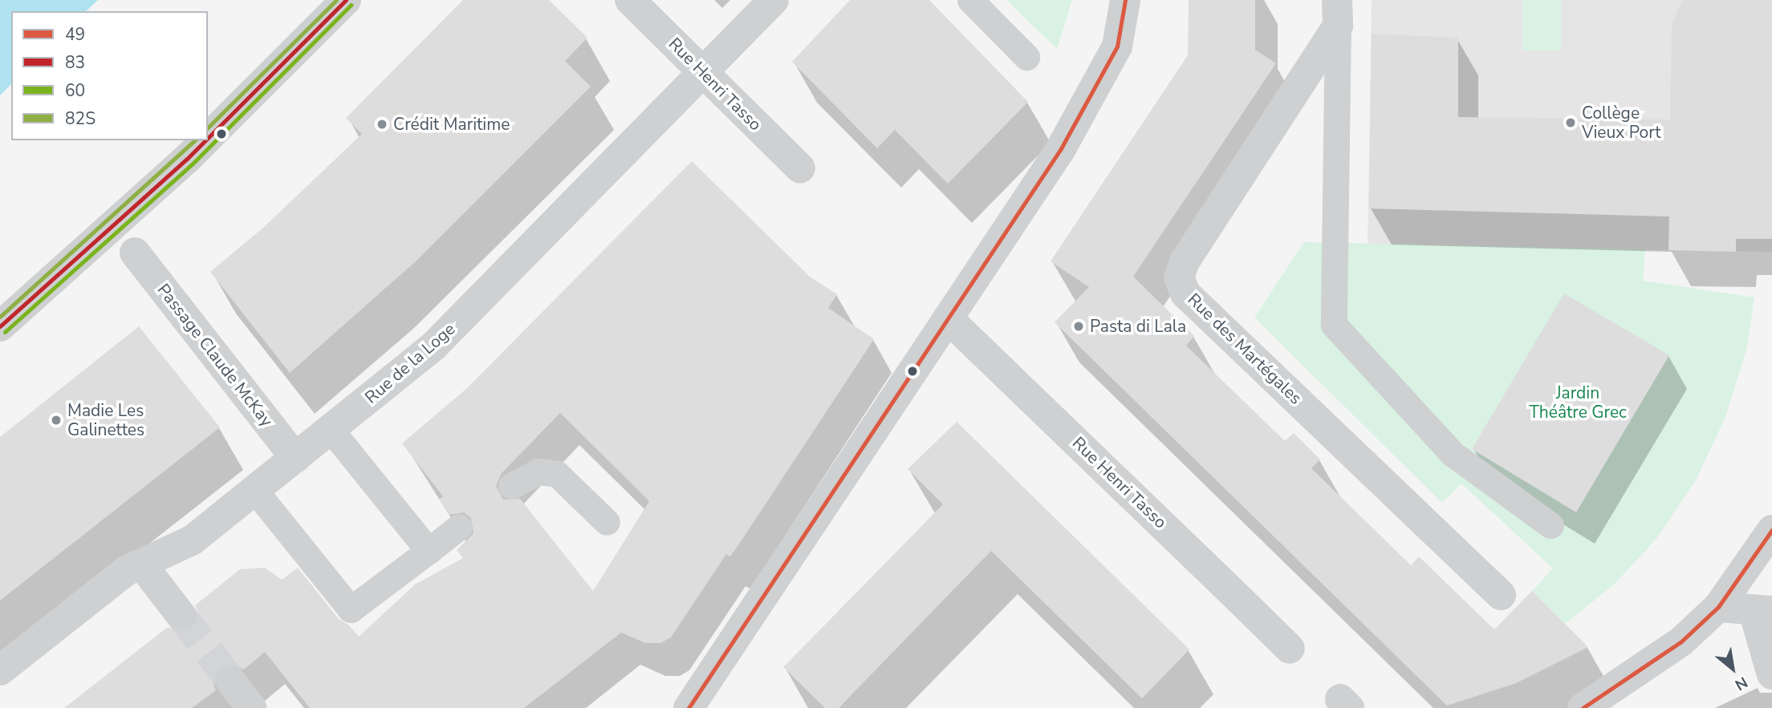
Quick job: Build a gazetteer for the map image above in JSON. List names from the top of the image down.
{
  "streets": {
    "street": [
      "Rue Henri Tasso",
      "Rue des Martégales",
      "Passage Claude McKay",
      "Rue de la Loge"
    ]
  },
  "crossings": [
    ["Rue Henri Tasso", "Rue de la Loge"],
    ["Passage Claude McKay", "Rue de la Loge"]
  ],
  "parks": ["Jardin Théâtre Grec"],
  "places": [
    "Collège Vieux Port",
    "Crédit Maritime",
    "Pasta di Lala",
    "Madie Les Galinettes"
  ],
  "lines": [
    "transit line 49",
    "transit line 83",
    "transit line 82S",
    "transit line 60"
  ],
  "legend": [
    "49",
    "83",
    "60",
    "82S"
  ],
  "north": "bottom right"
}
